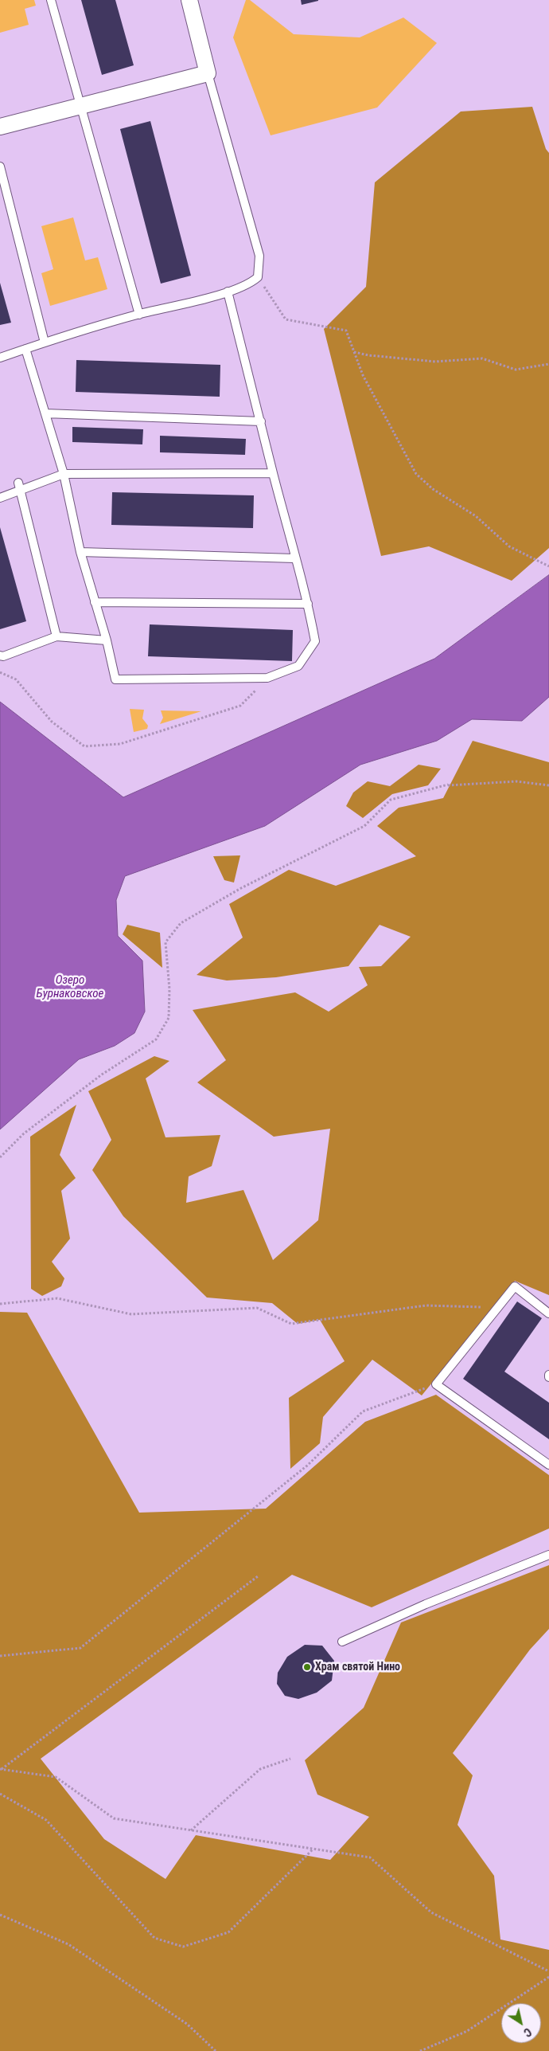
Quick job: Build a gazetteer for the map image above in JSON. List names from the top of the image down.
{
  "water": ["Озеро Бурнаковское"],
  "places": ["Храм святой Нино"],
  "north": "bottom right"
}
